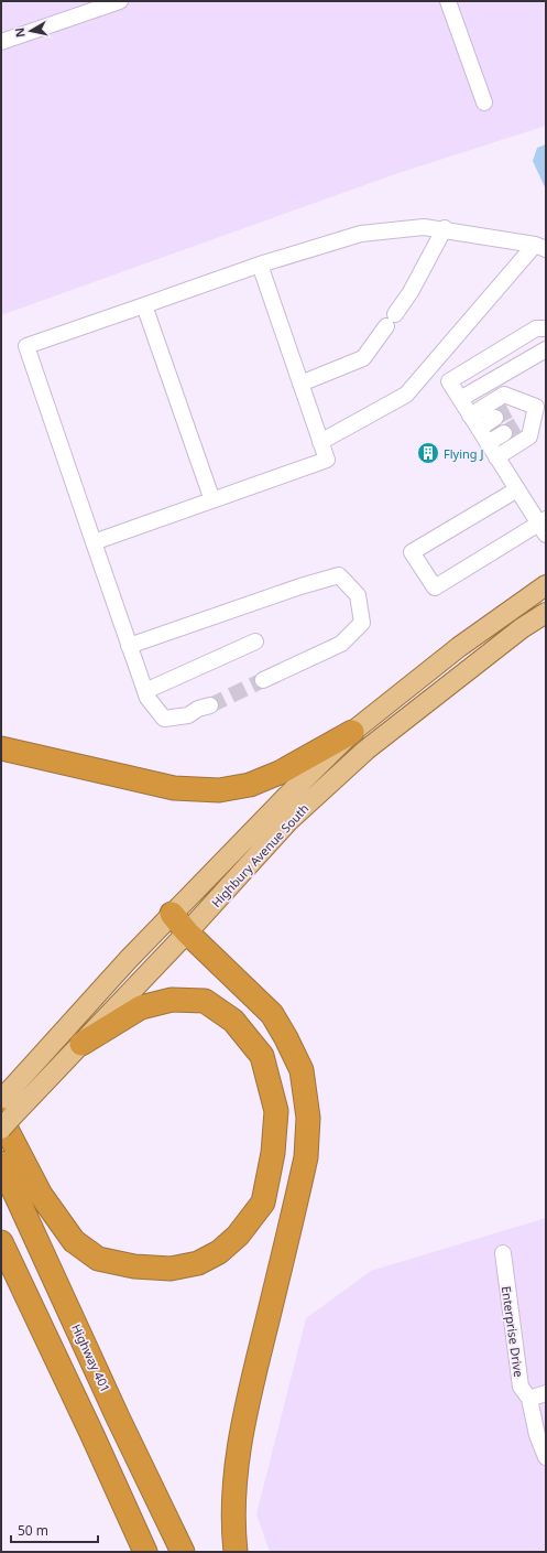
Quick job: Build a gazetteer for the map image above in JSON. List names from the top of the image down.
{
  "streets": {
    "highway": ["Highway 401"],
    "main road": ["Highbury Avenue South"],
    "street": ["Enterprise Drive"]
  },
  "places": {
    "building": ["Flying J"]
  },
  "scale_bar": "50 m",
  "north": "left"
}
